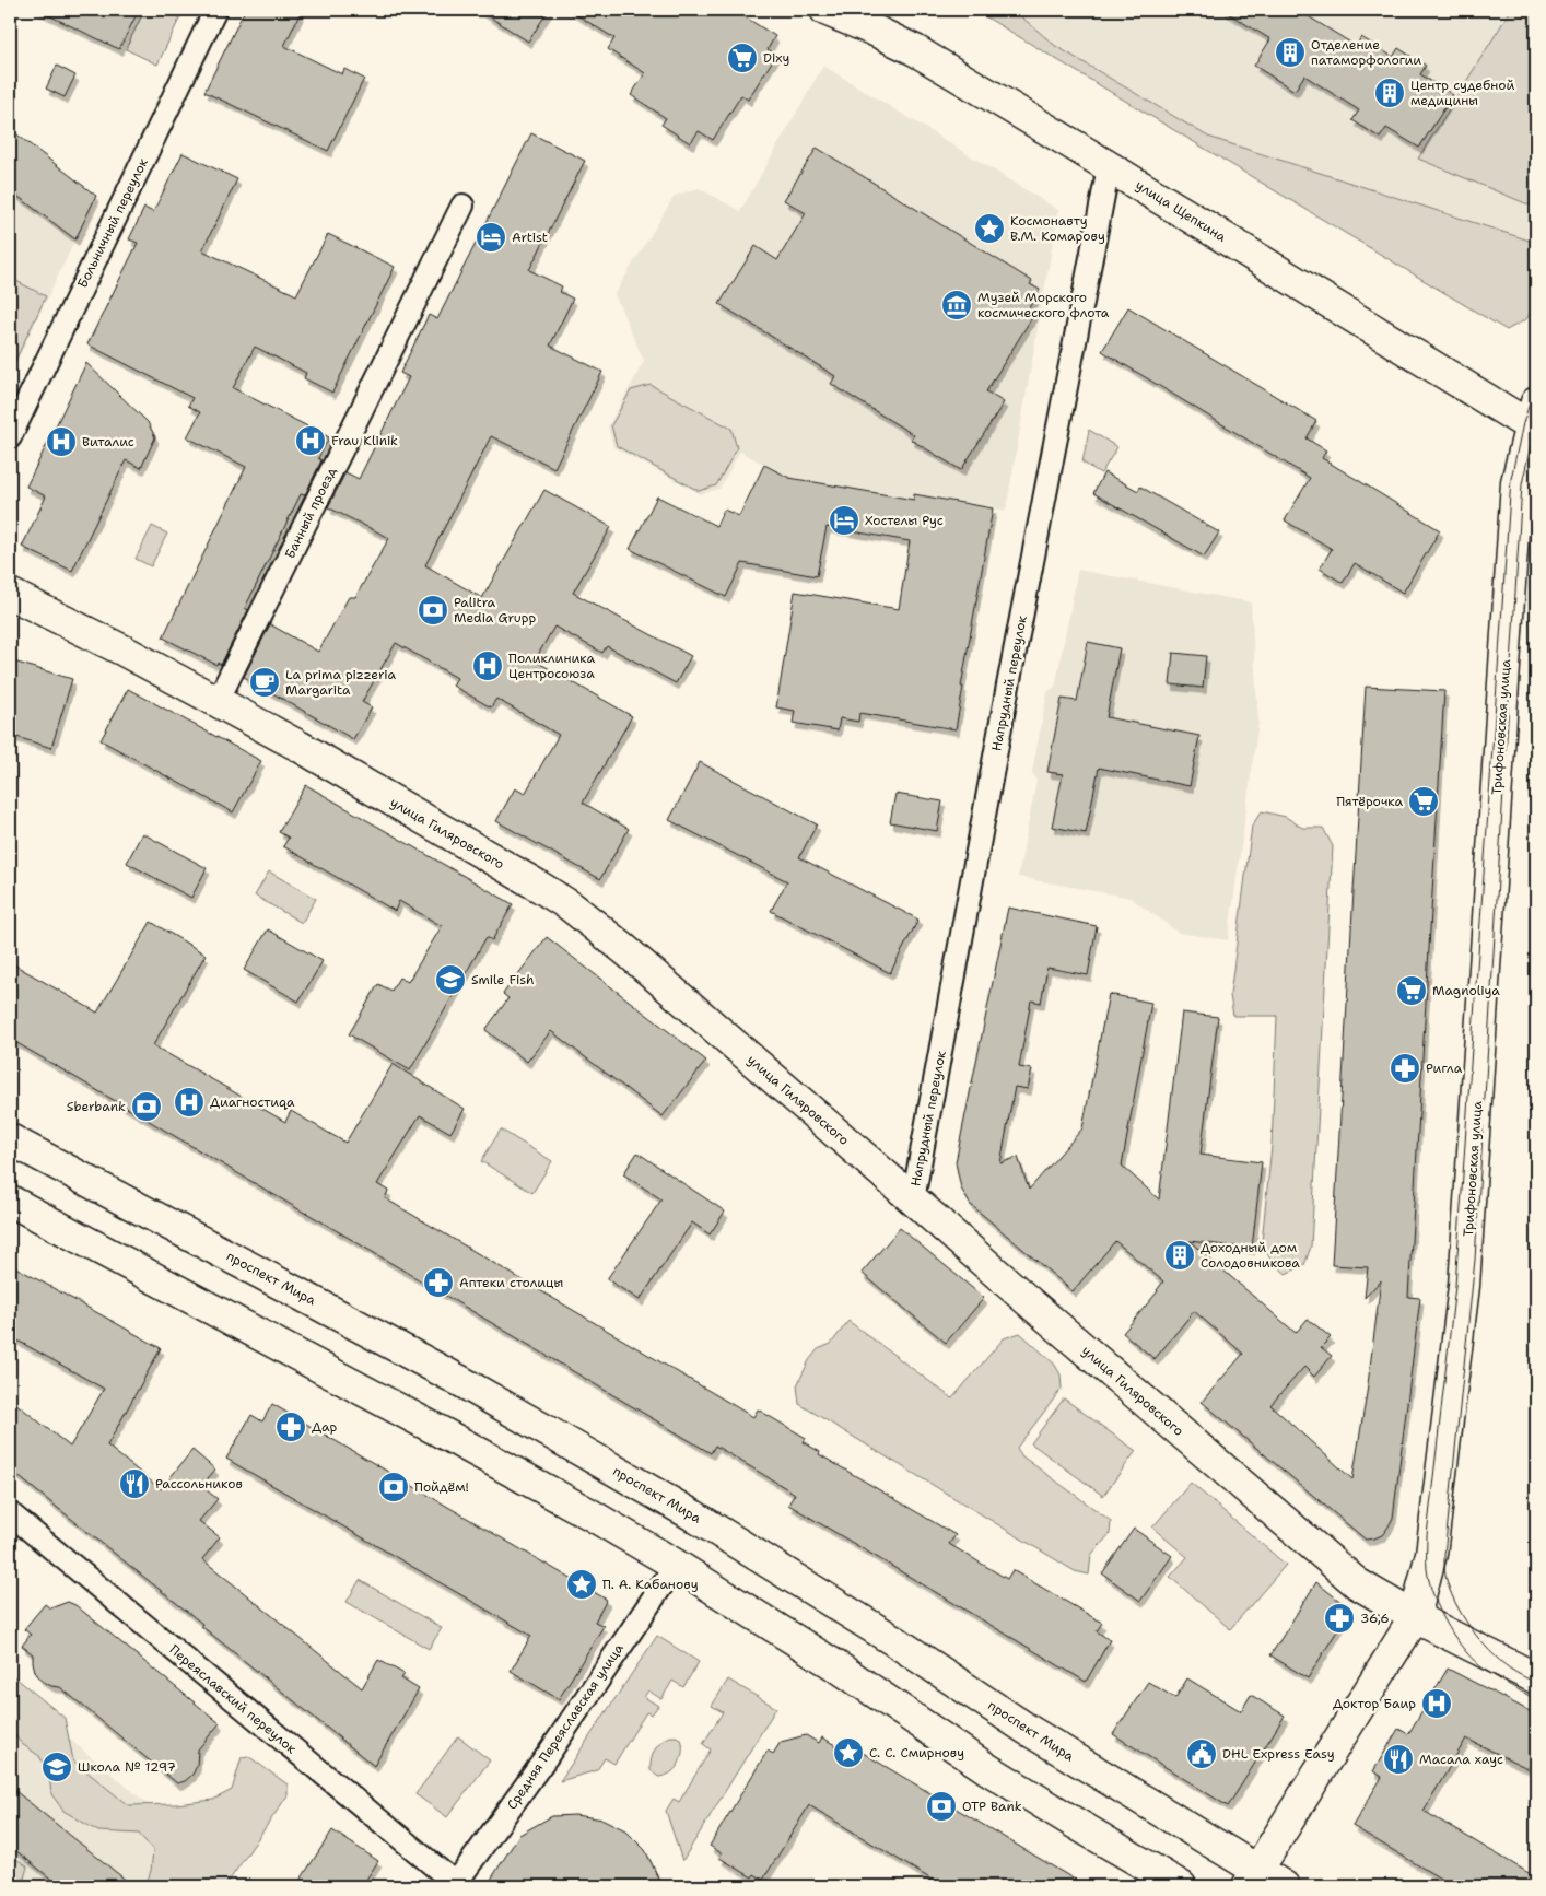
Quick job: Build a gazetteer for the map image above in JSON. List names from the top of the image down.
{
  "streets": {
    "street": [
      "улица Щепкина",
      "Больничный переулок",
      "Банный проезд",
      "Напрудный переулок",
      "Трифоновская улица",
      "улица Гиляровского",
      "проспект Мира",
      "Переяславский переулок",
      "Средняя Переяславская улица"
    ]
  },
  "crossings": [
    ["улица Щепкина", "Напрудный переулок"],
    ["улица Щепкина", "Трифоновская улица"],
    ["Банный проезд", "улица Гиляровского"],
    ["Напрудный переулок", "улица Гиляровского"],
    ["Трифоновская улица", "улица Гиляровского"],
    ["Трифоновская улица", "проспект Мира"],
    ["Переяславский переулок", "Средняя Переяславская улица"]
  ],
  "places": {
    "building": ["Отделение патаморфологии", "Центр судебной медицины", "Доходный дом Солодовникова"],
    "supermarket": ["Dixy", "Пятёрочка", "Magnoliya"],
    "place": ["Космонавту В.М. Комарову", "П. А. Кабанову", "С. С. Смирнову"],
    "hotel": ["Artist", "Хостелы Рус"],
    "museum": ["Музей Морского космического флота"],
    "hospital": [
      "Frau Klinik",
      "Виталис",
      "Поликлиника Центросоюза",
      "Диагностиqа",
      "Доктор Баир"
    ],
    "bank": [
      "Palitra Media Grupp",
      "Sberbank",
      "Пойдём!",
      "OTP Bank"
    ],
    "cafe": ["La prima pizzeria Margarita"],
    "school or university": ["Smile Fish", "Школа № 1297"],
    "pharmacy": [
      "Ригла",
      "Аптеки столицы",
      "Дар",
      "36,6"
    ],
    "restaurant": ["Рассольников", "Масала хаус"],
    "public building": ["DHL Express Easy"]
  }
}
